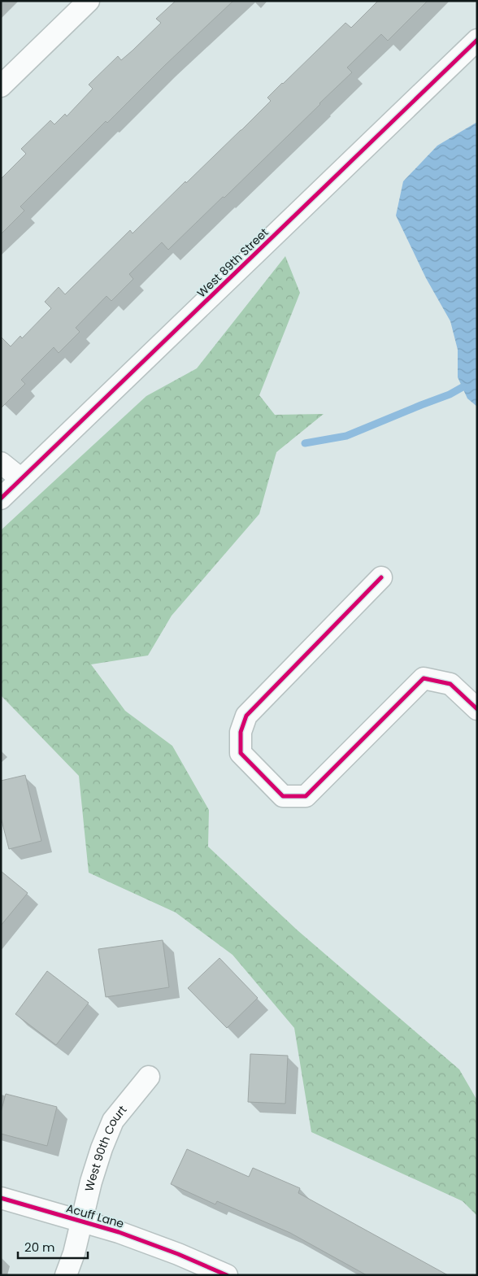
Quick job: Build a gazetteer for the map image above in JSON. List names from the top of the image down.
{
  "streets": {
    "street": ["West 89th Street", "West 90th Court", "Acuff Lane"]
  },
  "crossings": [
    ["West 90th Court", "Acuff Lane"]
  ],
  "scale_bar": "20 m"
}
